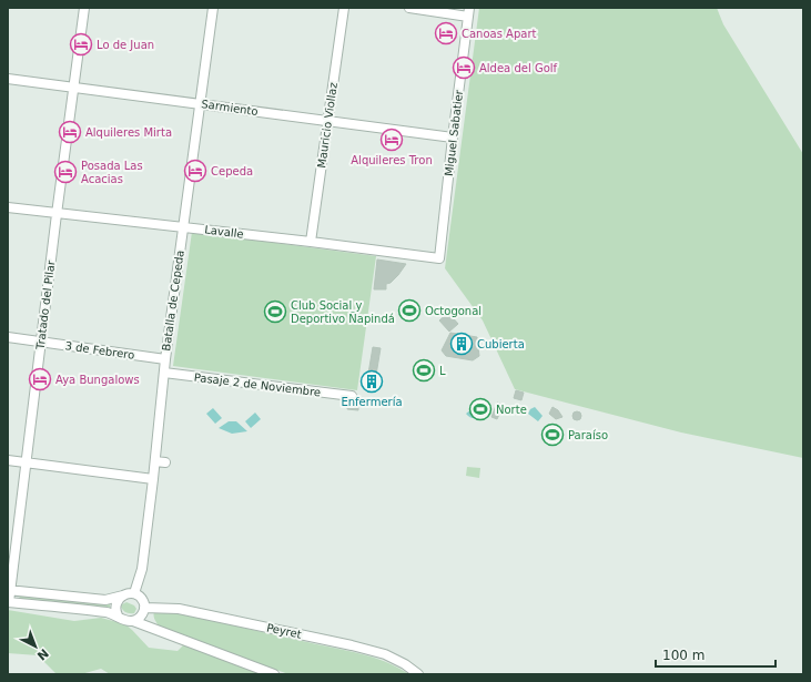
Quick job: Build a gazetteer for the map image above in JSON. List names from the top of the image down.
{
  "streets": {
    "street": [
      "Sarmiento",
      "Mauricio Viollaz",
      "Miguel Sabatier",
      "Lavalle",
      "Batalla de Cepeda",
      "Tratado del Pilar",
      "3 de Febrero",
      "Pasaje 2 de Noviembre",
      "Peyret"
    ]
  },
  "crossings": [
    ["Sarmiento", "Mauricio Viollaz"],
    ["Sarmiento", "Miguel Sabatier"],
    ["Sarmiento", "Batalla de Cepeda"],
    ["Sarmiento", "Tratado del Pilar"],
    ["Mauricio Viollaz", "Lavalle"],
    ["Miguel Sabatier", "Lavalle"],
    ["Lavalle", "Batalla de Cepeda"],
    ["Lavalle", "Tratado del Pilar"],
    ["Batalla de Cepeda", "3 de Febrero"],
    ["Batalla de Cepeda", "Pasaje 2 de Noviembre"],
    ["Batalla de Cepeda", "Peyret"],
    ["Tratado del Pilar", "3 de Febrero"]
  ],
  "places": {
    "hotel": [
      "Canoas Apart",
      "Lo de Juan",
      "Aldea del Golf",
      "Alquileres Mirta",
      "Alquileres Tron",
      "Cepeda",
      "Posada Las Acacias",
      "Aya Bungalows"
    ],
    "sports": [
      "Octogonal",
      "Club Social y Deportivo Ñapindá",
      "L",
      "Norte",
      "Paraíso"
    ],
    "building": ["Cubierta", "Enfermería"]
  },
  "scale_bar": "100 m",
  "north": "bottom right"
}
